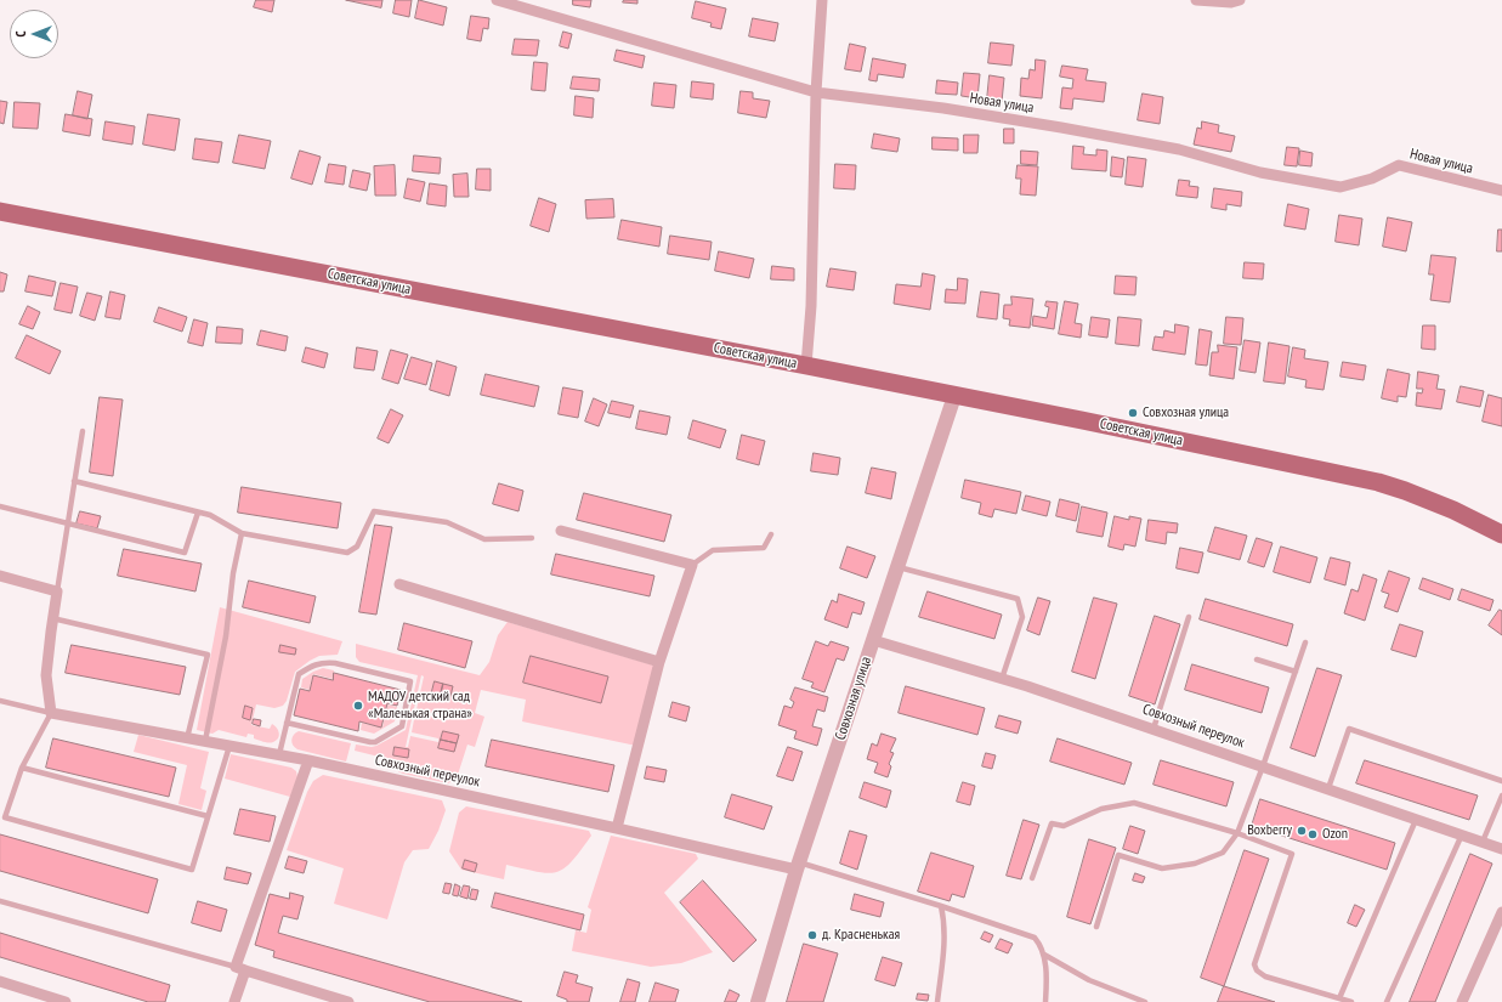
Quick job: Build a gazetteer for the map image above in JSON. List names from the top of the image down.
{
  "streets": {
    "main road": ["Советская улица"],
    "street": ["Новая улица", "Совхозная улица", "Совхозный переулок"]
  },
  "crossings": [
    ["Советская улица", "Совхозная улица"],
    ["Совхозная улица", "Совхозный переулок"]
  ],
  "places": [
    "Совхозная улица",
    "МАДОУ детский сад «Маленькая страна»",
    "Boxberry",
    "Ozon",
    "д. Красненькая"
  ],
  "north": "left"
}
